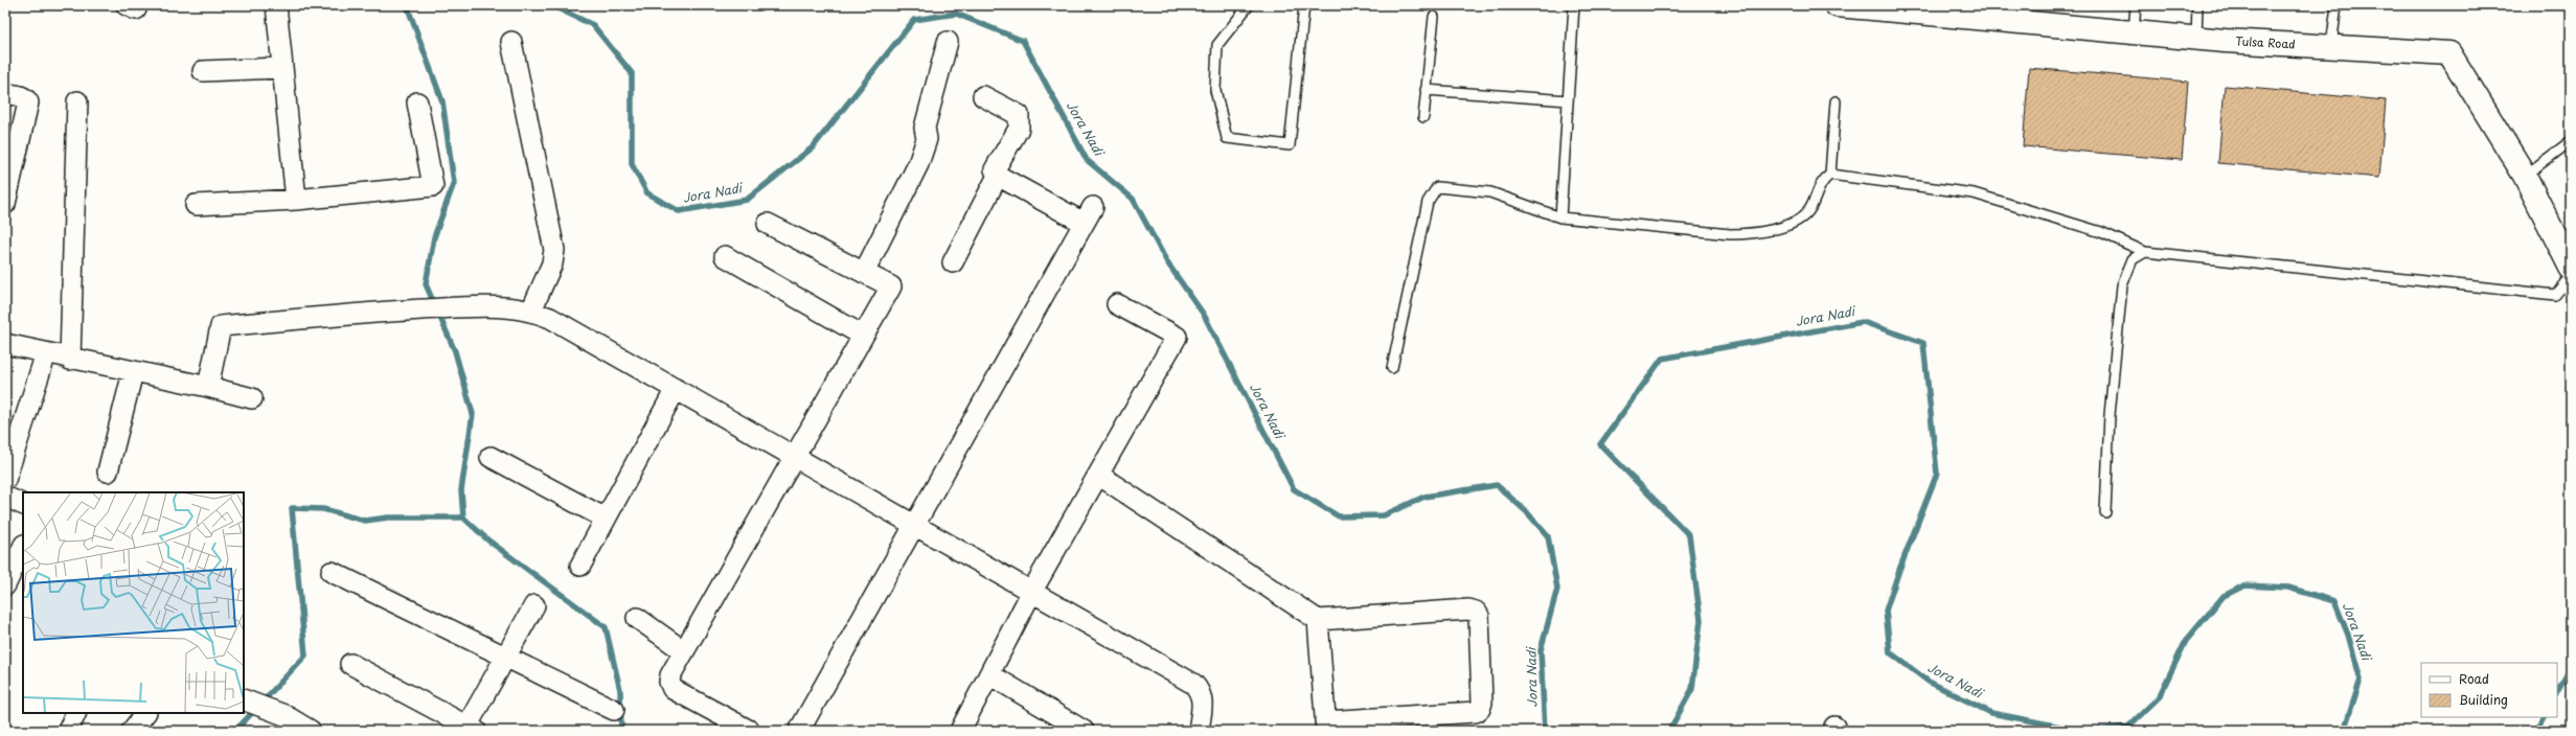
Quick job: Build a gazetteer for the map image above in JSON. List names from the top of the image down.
{
  "streets": {
    "street": ["Tulsa Road"]
  },
  "water": ["Jora Nadi"],
  "legend": ["Road", "Building"]
}
